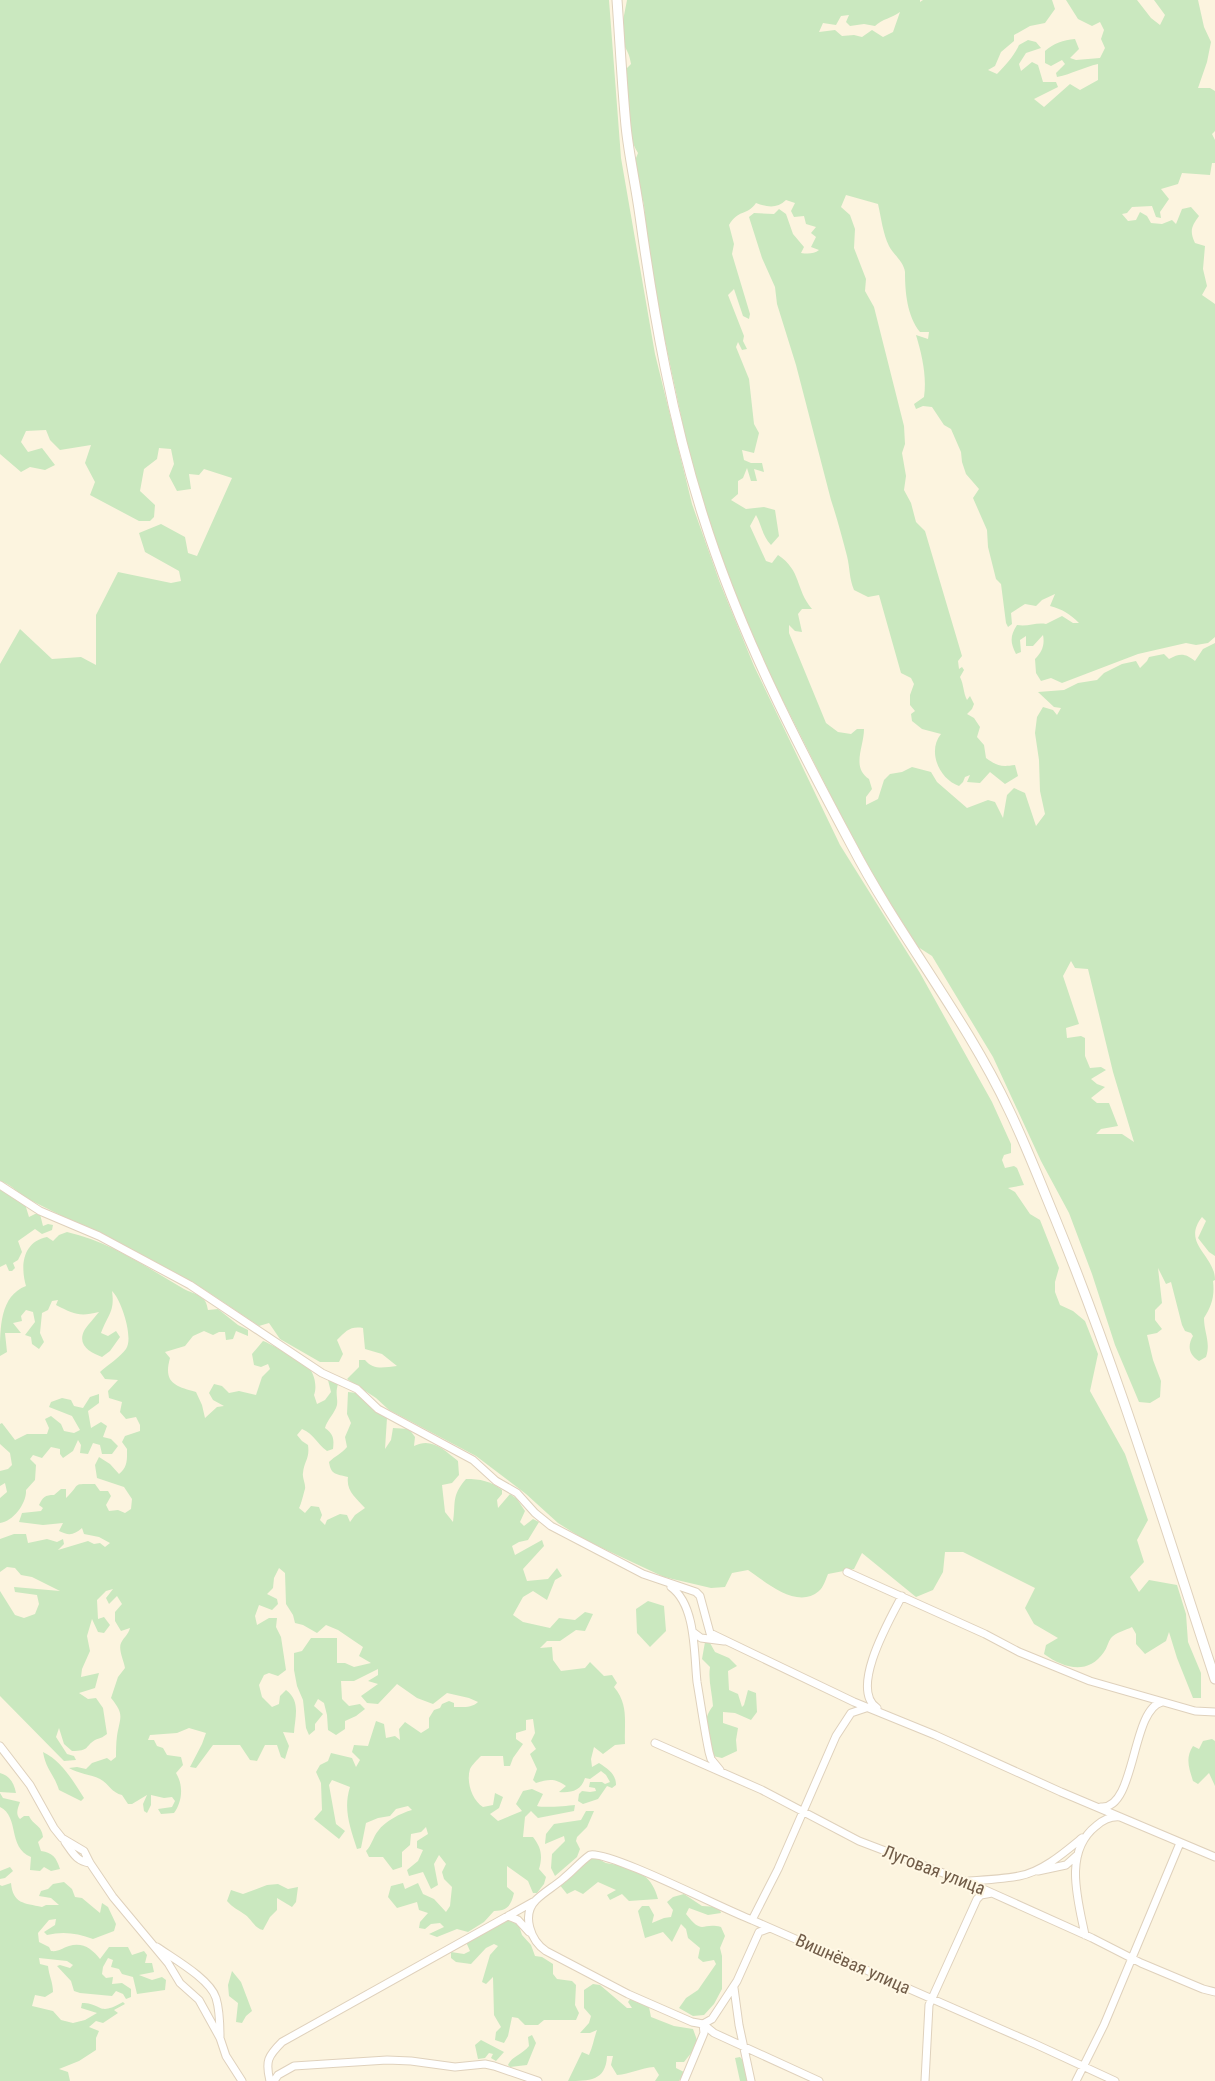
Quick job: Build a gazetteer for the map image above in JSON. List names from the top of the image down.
{
  "streets": {
    "street": ["Луговая улица", "Вишнёвая улица"]
  }
}
